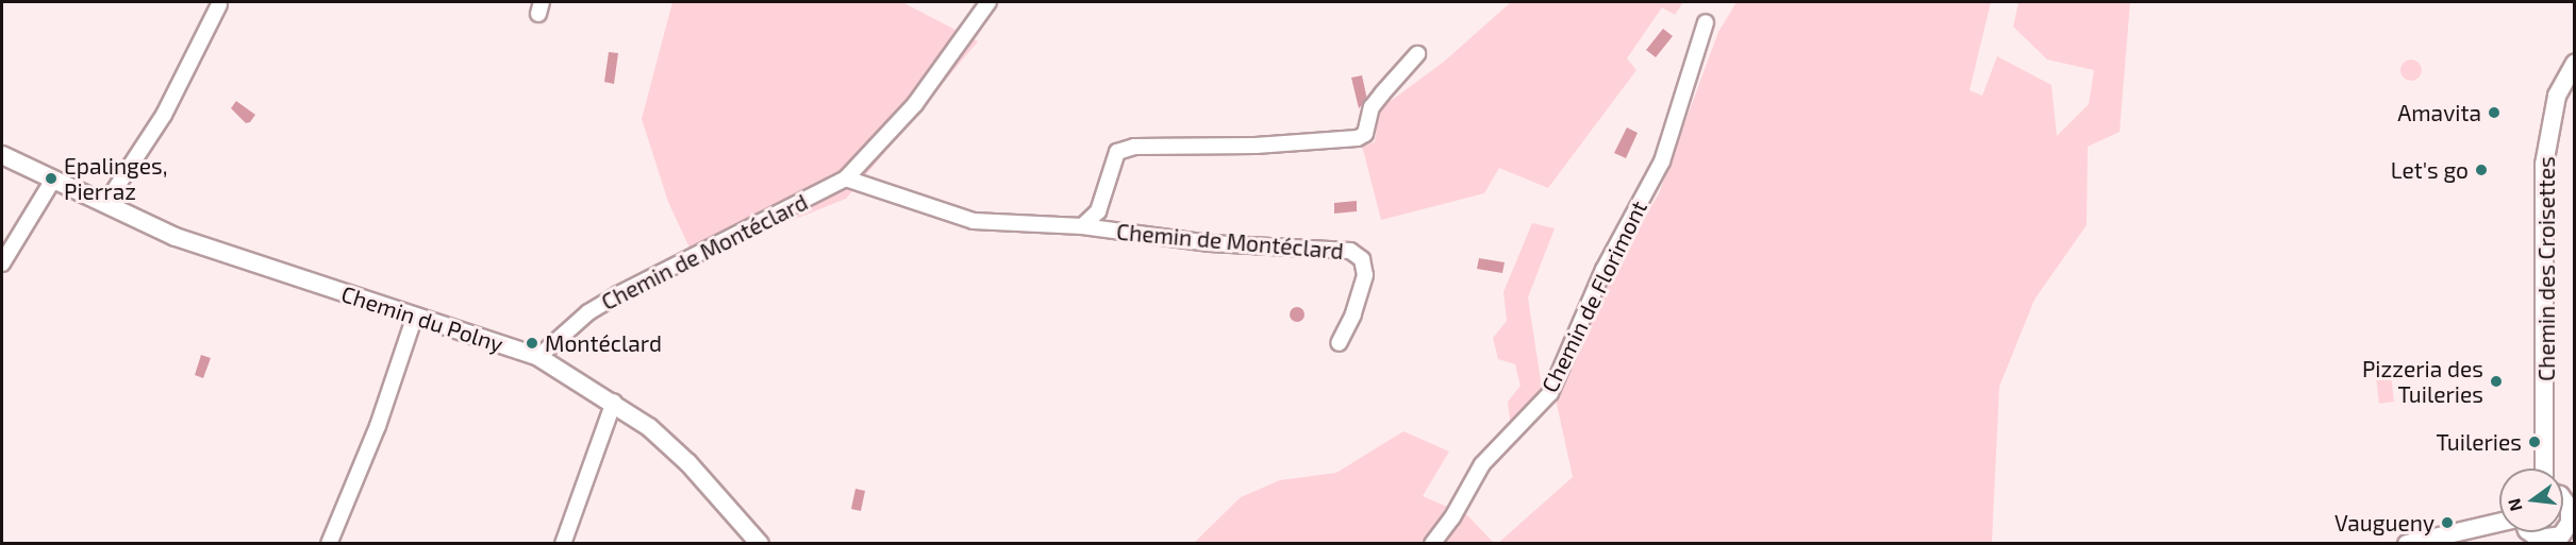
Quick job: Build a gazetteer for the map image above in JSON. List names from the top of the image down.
{
  "streets": {
    "street": [
      "Chemin de Montéclard",
      "Chemin des Croisettes",
      "Chemin de Florimont",
      "Chemin du Polny"
    ]
  },
  "crossings": [
    ["Chemin de Montéclard", "Chemin du Polny"]
  ],
  "places": [
    "Amavita",
    "Let's go",
    "Epalinges, Pierraz",
    "Montéclard",
    "Pizzeria des Tuileries",
    "Tuileries",
    "Vaugueny"
  ],
  "north": "left"
}
